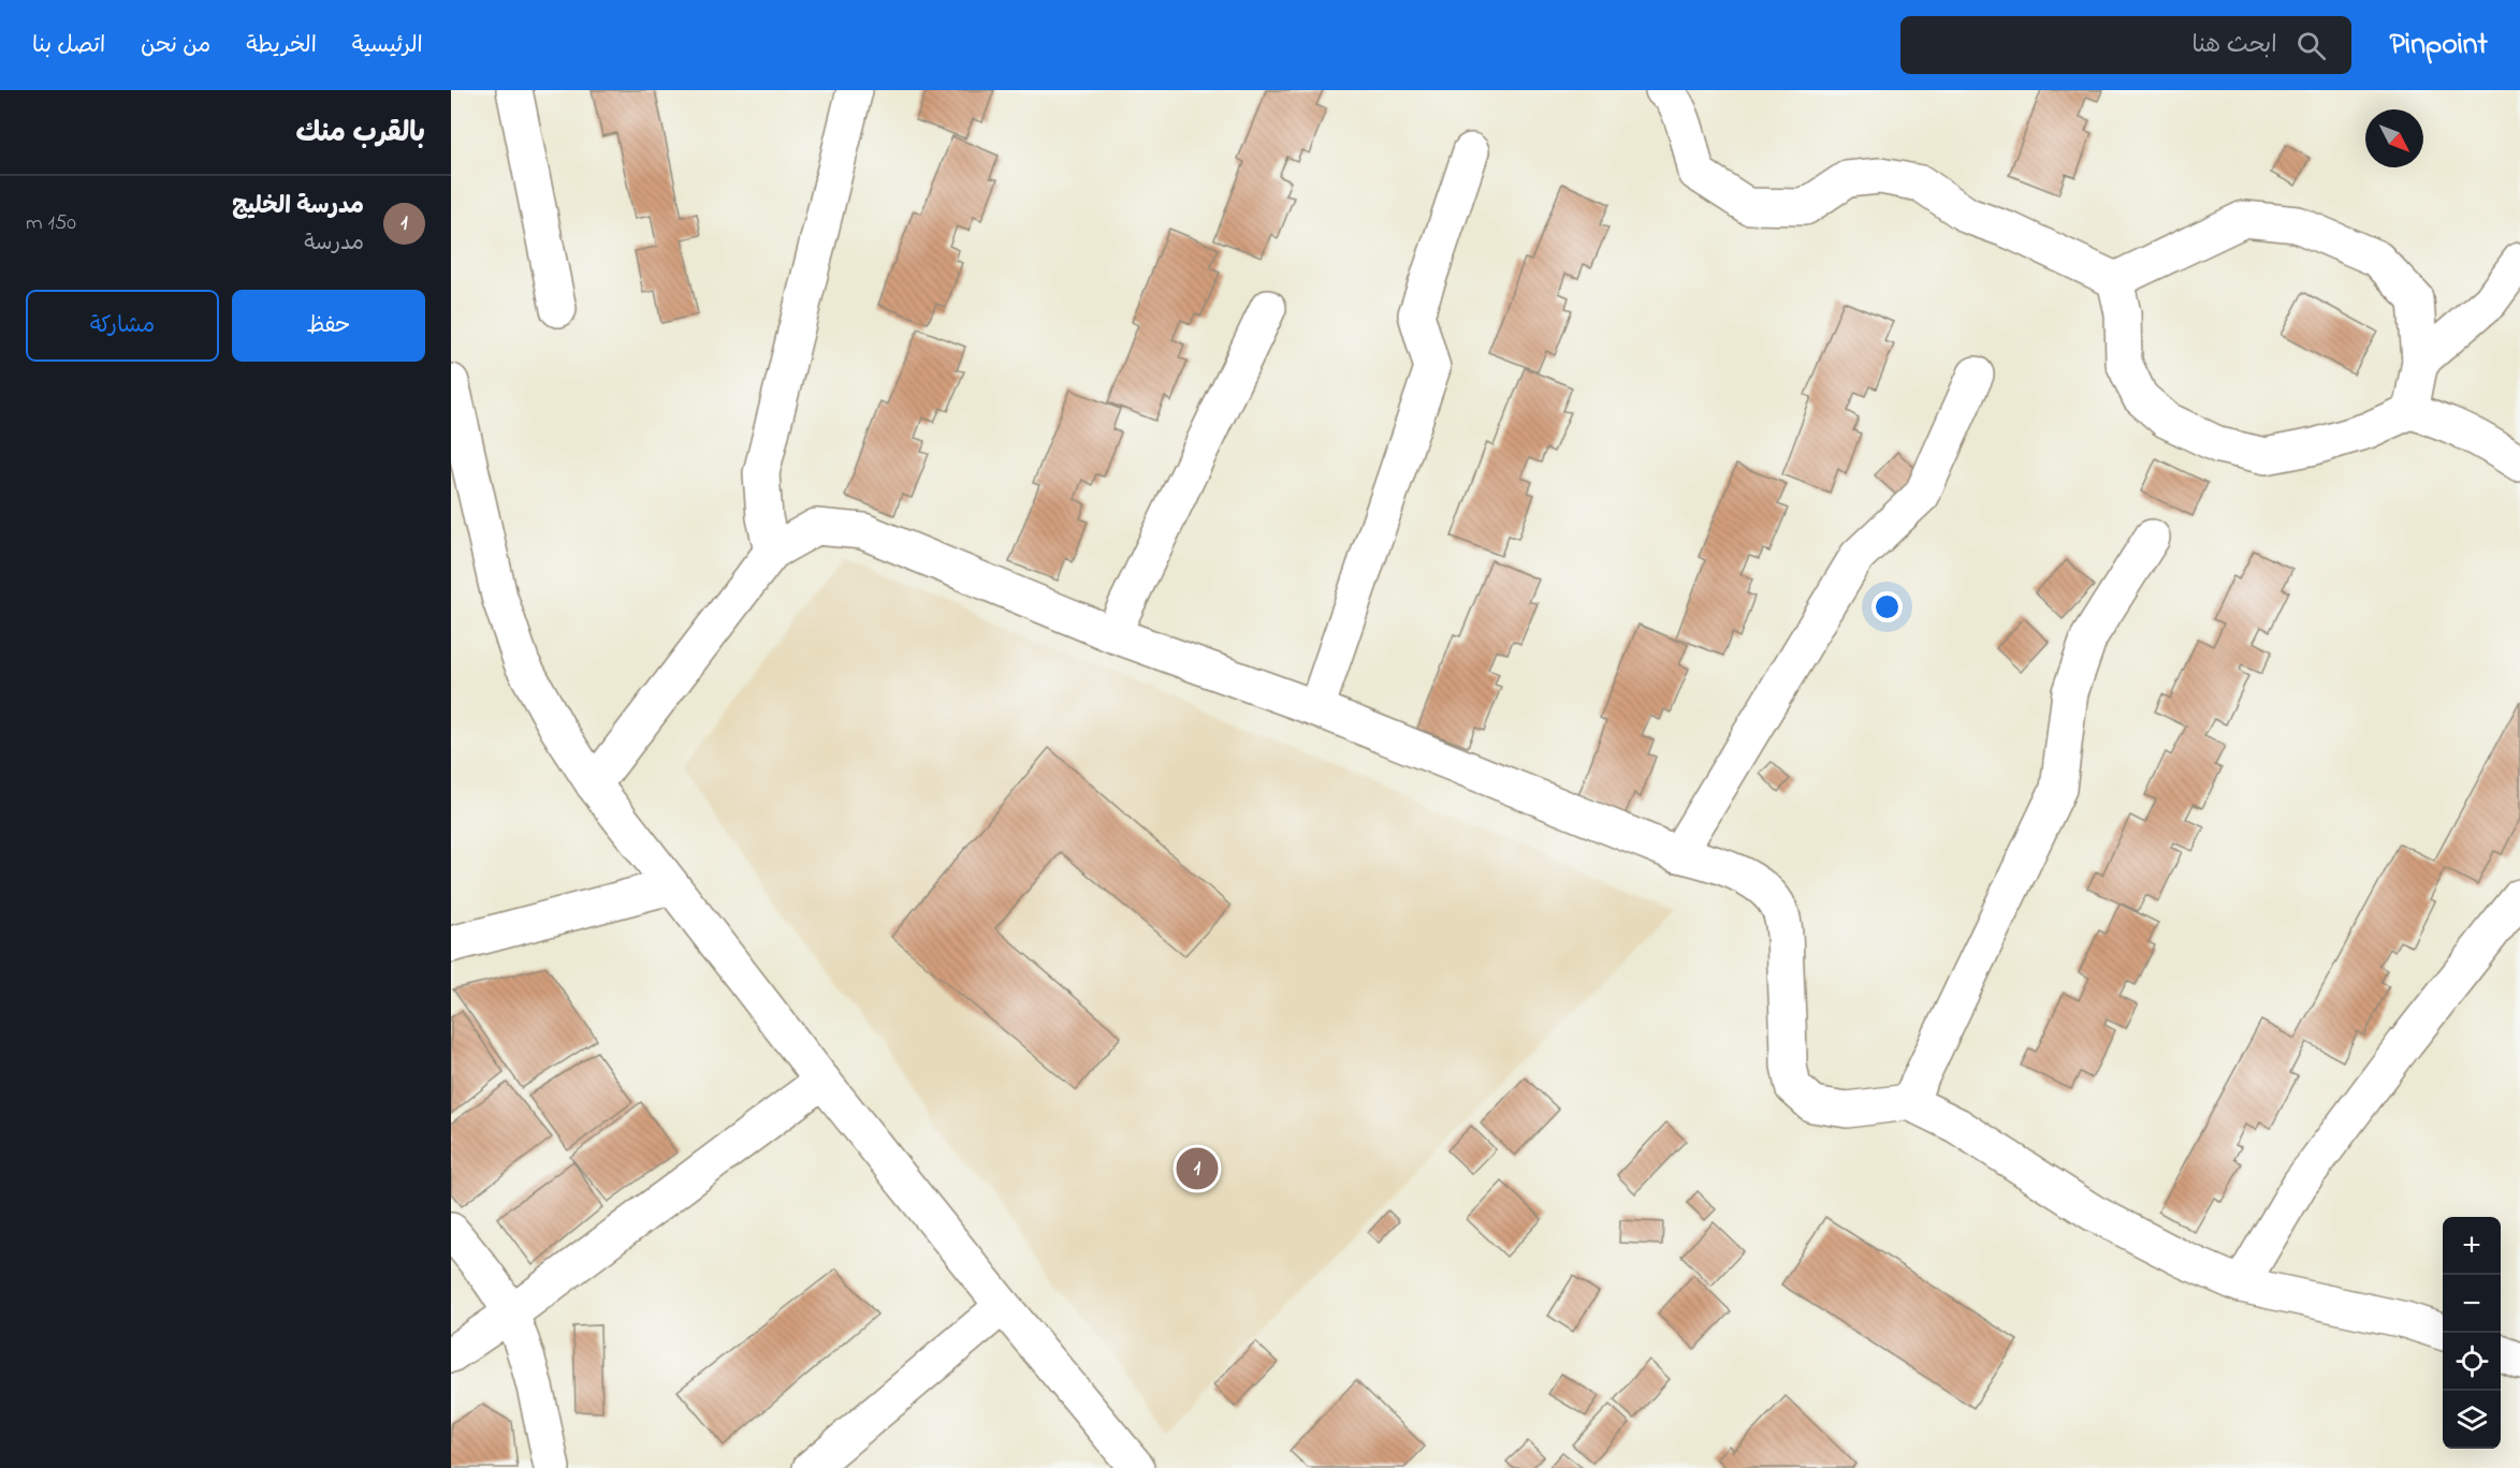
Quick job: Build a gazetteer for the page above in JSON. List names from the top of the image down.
{
  "north": "bottom right",
  "page": {
    "header": "Pinpoint",
    "search": "ابحث هنا",
    "nav": [
      "الرئيسية",
      "الخريطة",
      "من نحن",
      "اتصل بنا"
    ],
    "heading": "بالقرب منك",
    "list": [
      {
        "mark": "1",
        "name": "مدرسة الخليج",
        "note": "مدرسة",
        "value": "150 m"
      }
    ],
    "buttons": ["حفظ", "مشاركة"],
    "pins": "1",
    "map_buttons": ["+", "−"]
  }
}
